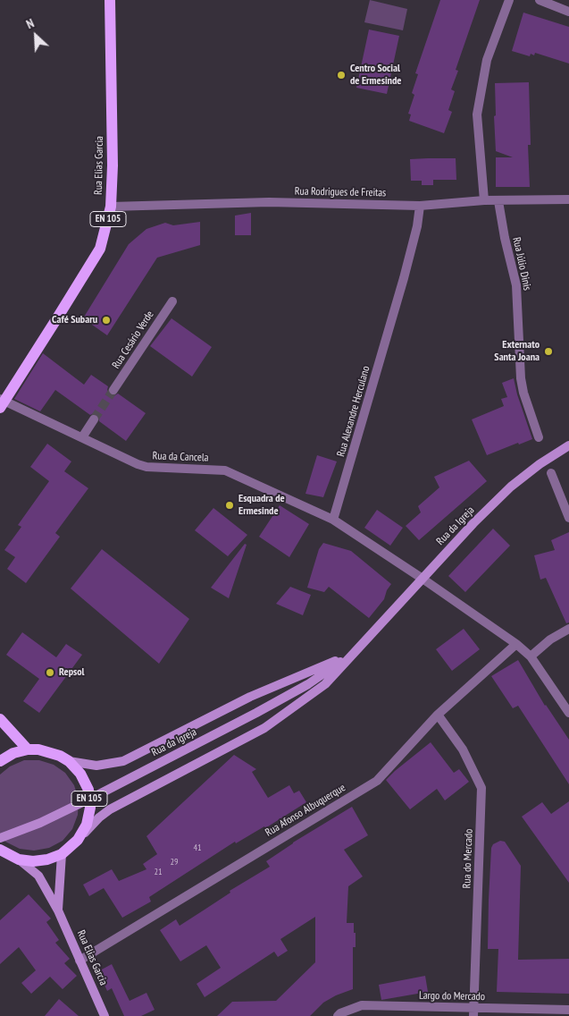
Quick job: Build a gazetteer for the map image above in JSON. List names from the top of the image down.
{
  "streets": {
    "main road": ["Rua Elias Garcia", "EN 105", "Rua da Igreja"],
    "street": [
      "Rua Rodrigues de Freitas",
      "Rua Júlio Dinis",
      "Rua Cesário Verde",
      "Rua Alexandre Herculano",
      "Rua da Cancela",
      "Rua Afonso Albuquerque",
      "Rua do Mercado",
      "Largo do Mercado"
    ]
  },
  "crossings": [
    ["Rua Elias Garcia", "Rua Rodrigues de Freitas"],
    ["Rua Elias Garcia", "EN 105"],
    ["Rua Elias Garcia", "Rua da Cancela"],
    ["Rua Elias Garcia", "Rua Afonso Albuquerque"],
    ["Rua Rodrigues de Freitas", "Rua Júlio Dinis"],
    ["Rua Rodrigues de Freitas", "Rua Alexandre Herculano"],
    ["EN 105", "Rua da Igreja"],
    ["Rua Alexandre Herculano", "Rua da Cancela"],
    ["Rua Afonso Albuquerque", "Rua do Mercado"],
    ["Rua do Mercado", "Largo do Mercado"]
  ],
  "places": [
    "Centro Social de Ermesinde",
    "Café Subaru",
    "Externato Santa Joana",
    "Esquadra de Ermesinde",
    "Repsol"
  ],
  "house_numbers": ["41", "29", "21"],
  "north": "top left"
}
